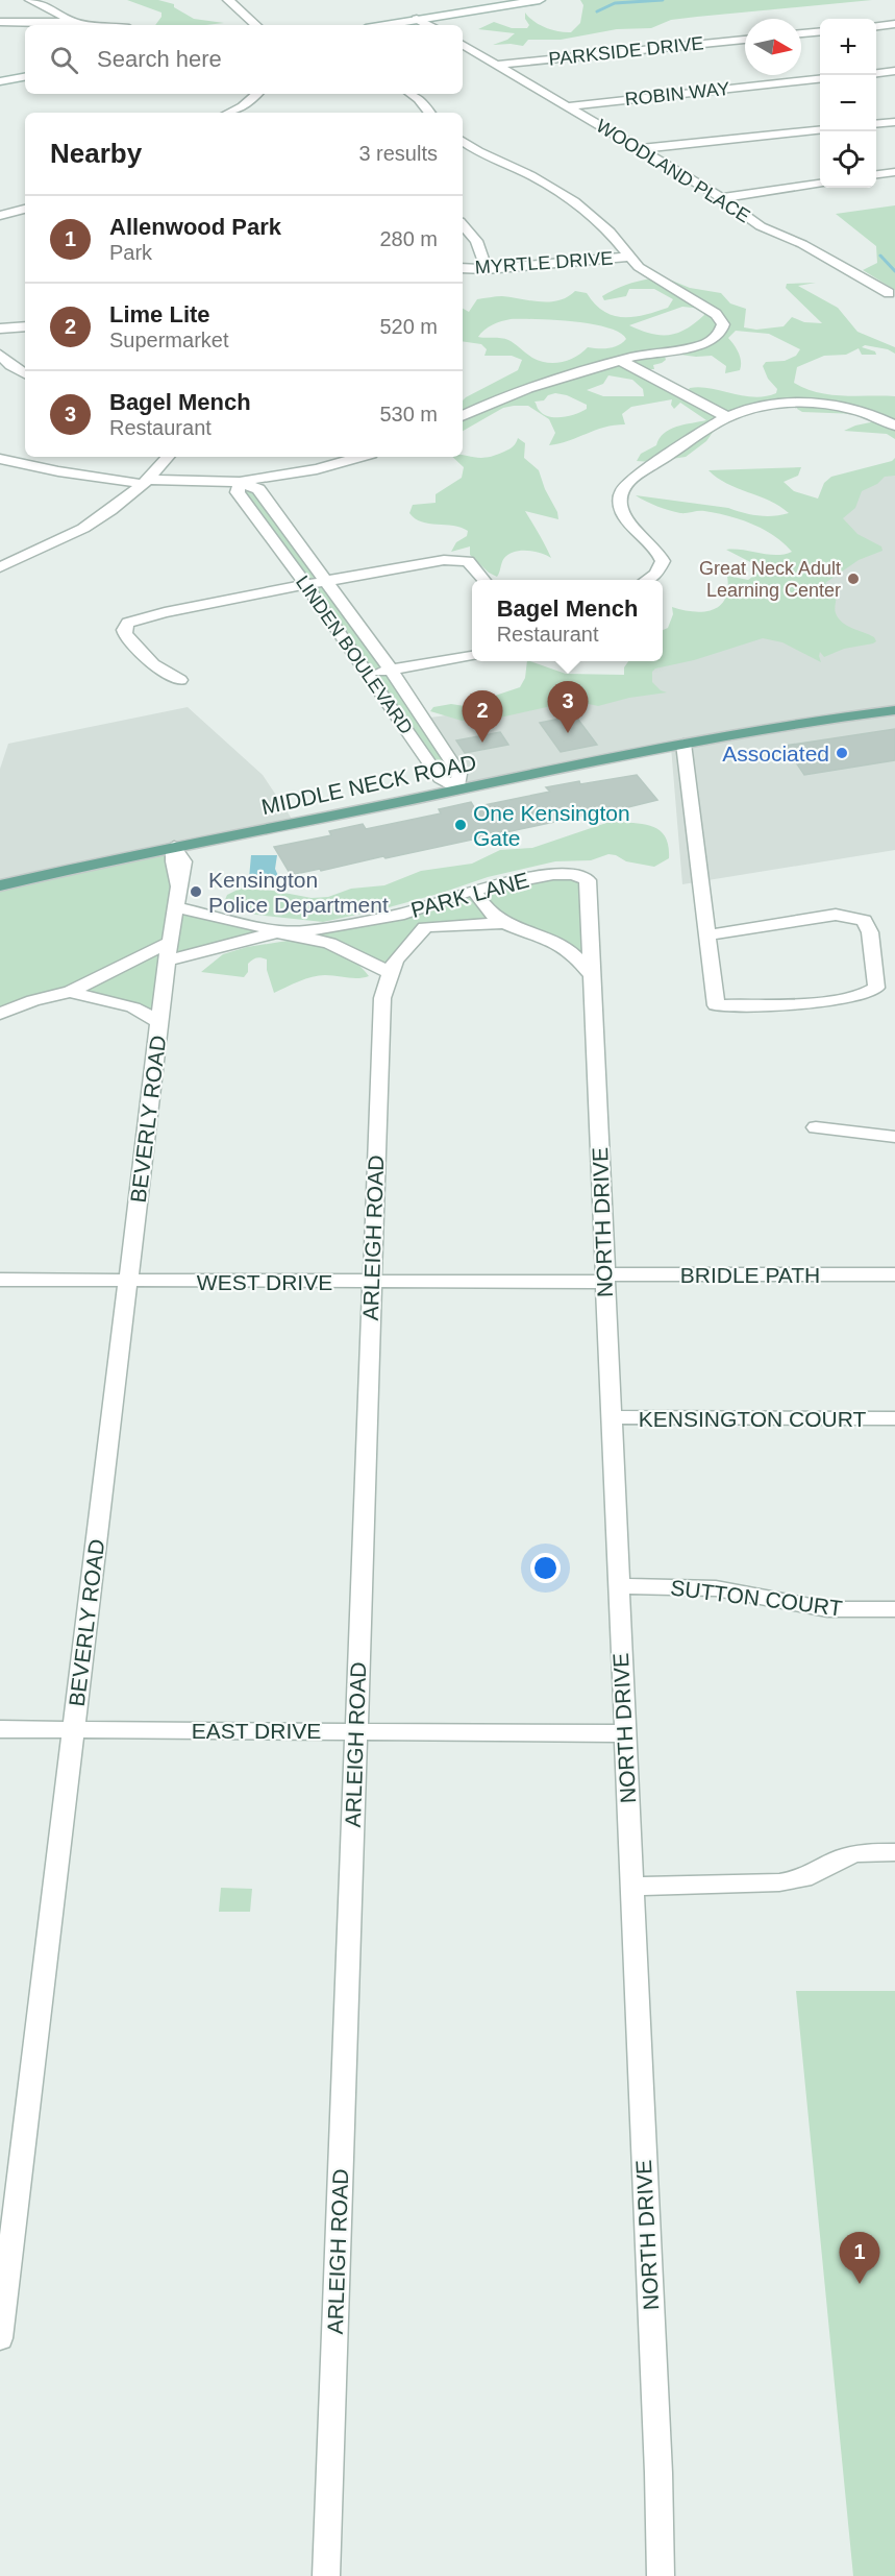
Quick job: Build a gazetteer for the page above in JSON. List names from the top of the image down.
{
  "streets": {
    "main road": ["MIDDLE NECK ROAD"],
    "street": [
      "PARKSIDE DRIVE",
      "ROBIN WAY",
      "WOODLAND PLACE",
      "MYRTLE DRIVE",
      "LINDEN BOULEVARD",
      "PARK LANE",
      "BEVERLY ROAD",
      "NORTH DRIVE",
      "ARLEIGH ROAD",
      "BRIDLE PATH",
      "WEST DRIVE",
      "KENSINGTON COURT",
      "SUTTON COURT",
      "EAST DRIVE"
    ]
  },
  "crossings": [
    ["PARKSIDE DRIVE", "WOODLAND PLACE"],
    ["ROBIN WAY", "WOODLAND PLACE"],
    ["LINDEN BOULEVARD", "MIDDLE NECK ROAD"],
    ["MIDDLE NECK ROAD", "BEVERLY ROAD"],
    ["PARK LANE", "BEVERLY ROAD"],
    ["PARK LANE", "NORTH DRIVE"],
    ["PARK LANE", "ARLEIGH ROAD"],
    ["BEVERLY ROAD", "WEST DRIVE"],
    ["BEVERLY ROAD", "EAST DRIVE"],
    ["NORTH DRIVE", "BRIDLE PATH"],
    ["NORTH DRIVE", "WEST DRIVE"],
    ["NORTH DRIVE", "KENSINGTON COURT"],
    ["NORTH DRIVE", "SUTTON COURT"],
    ["NORTH DRIVE", "EAST DRIVE"],
    ["ARLEIGH ROAD", "WEST DRIVE"],
    ["ARLEIGH ROAD", "EAST DRIVE"],
    ["BRIDLE PATH", "WEST DRIVE"]
  ],
  "places": [
    "Great Neck Adult Learning Center",
    "Associated",
    "One Kensington Gate",
    "Kensington Police Department"
  ],
  "north": "right",
  "page": {
    "map_buttons": ["+", "−"],
    "search": "Search here",
    "heading": ["Nearby", "3 results"],
    "list": [
      {
        "mark": "1",
        "name": "Allenwood Park",
        "note": "Park",
        "value": "280 m"
      },
      {
        "mark": "2",
        "name": "Lime Lite",
        "note": "Supermarket",
        "value": "520 m"
      },
      {
        "mark": "3",
        "name": "Bagel Mench",
        "note": "Restaurant",
        "value": "530 m"
      }
    ],
    "popup": ["Bagel Mench", "Restaurant"],
    "pins": ["3", "2", "1"]
  }
}
